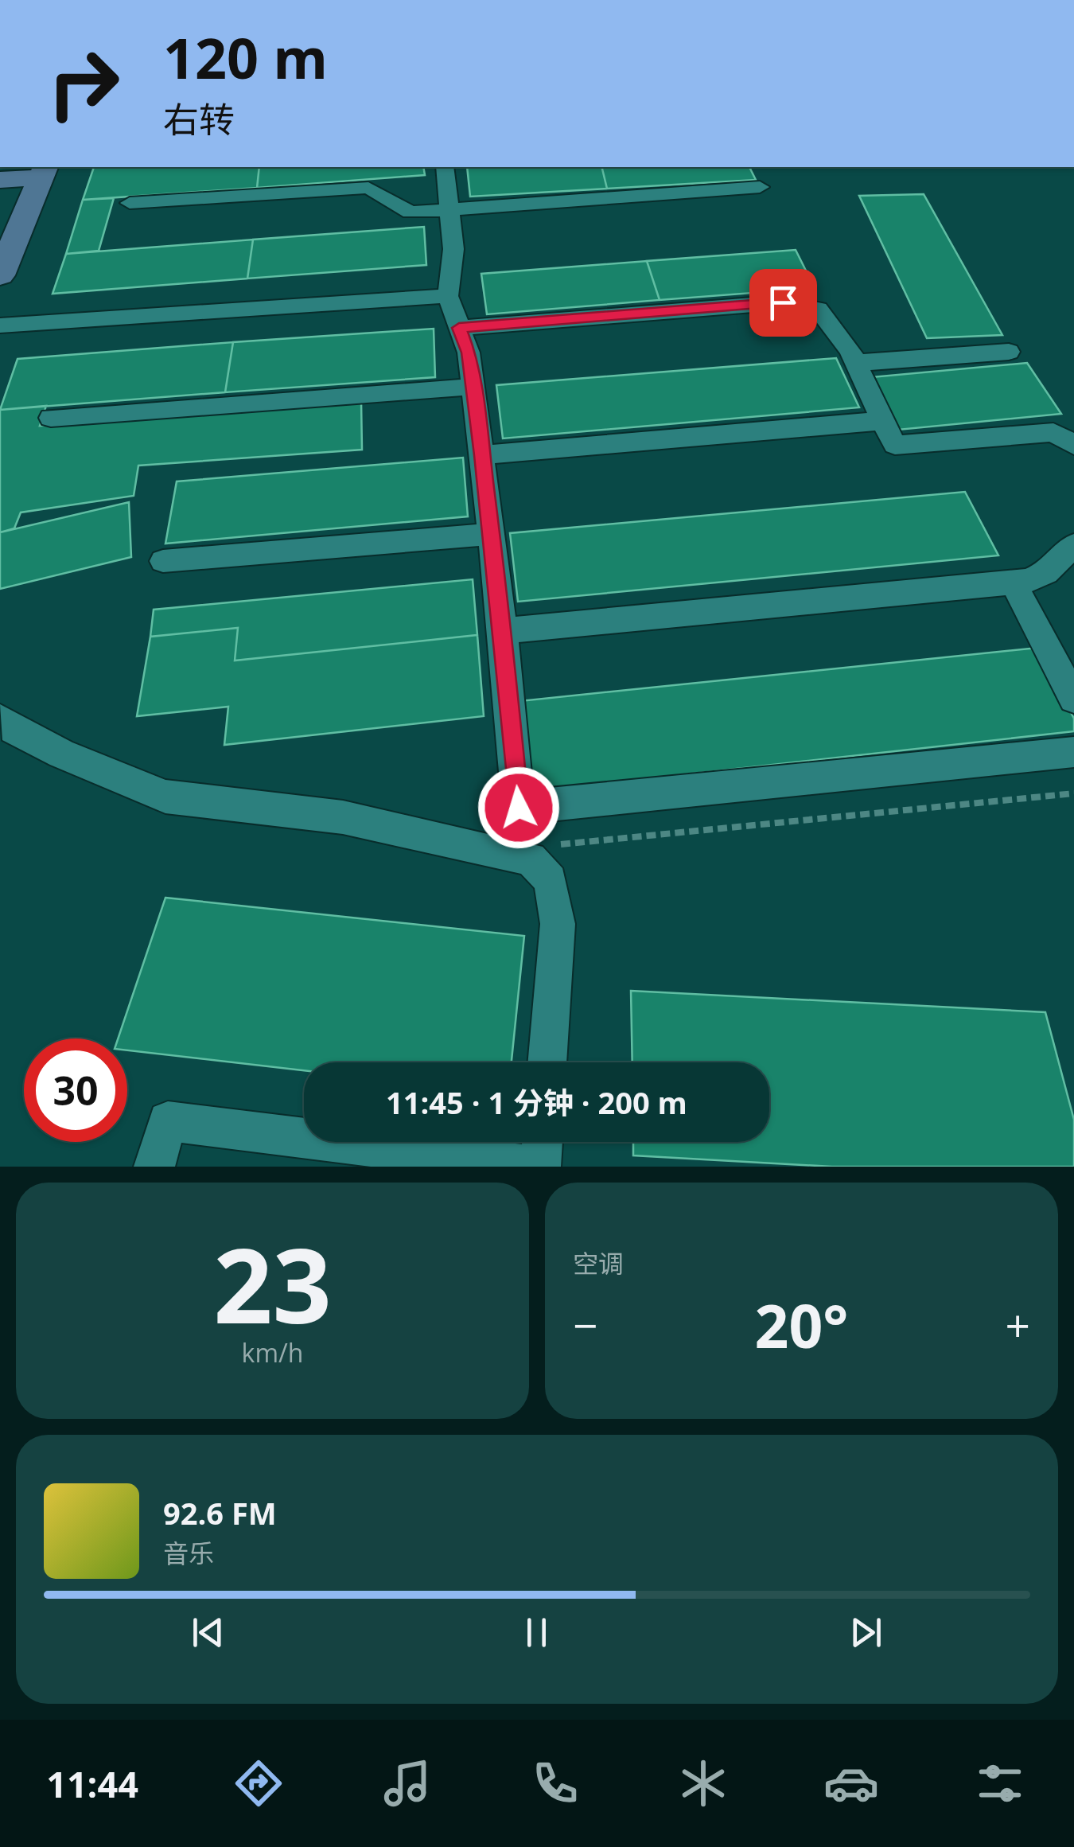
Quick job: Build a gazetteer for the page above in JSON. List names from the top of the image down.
{
  "page": {
    "turn": ["120 m", "右转"],
    "limit": "30",
    "trip": "11:45 · 1 分钟 · 200 m",
    "tile": [
      ["23", "km/h"],
      "空调"
    ],
    "heat": ["−", "20°", "+"],
    "song": ["92.6 FM", "音乐"],
    "tabs": "11:44"
  }
}
